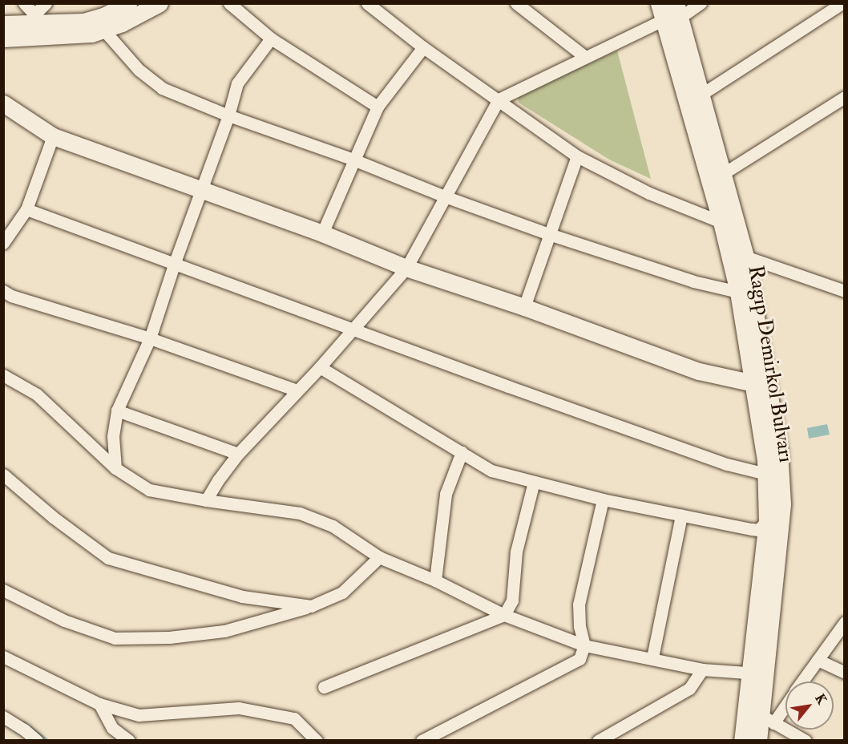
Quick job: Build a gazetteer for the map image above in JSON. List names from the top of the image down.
{
  "streets": {
    "main road": ["Ragıp Demirkol Bulvarı"]
  },
  "north": "top right"
}
